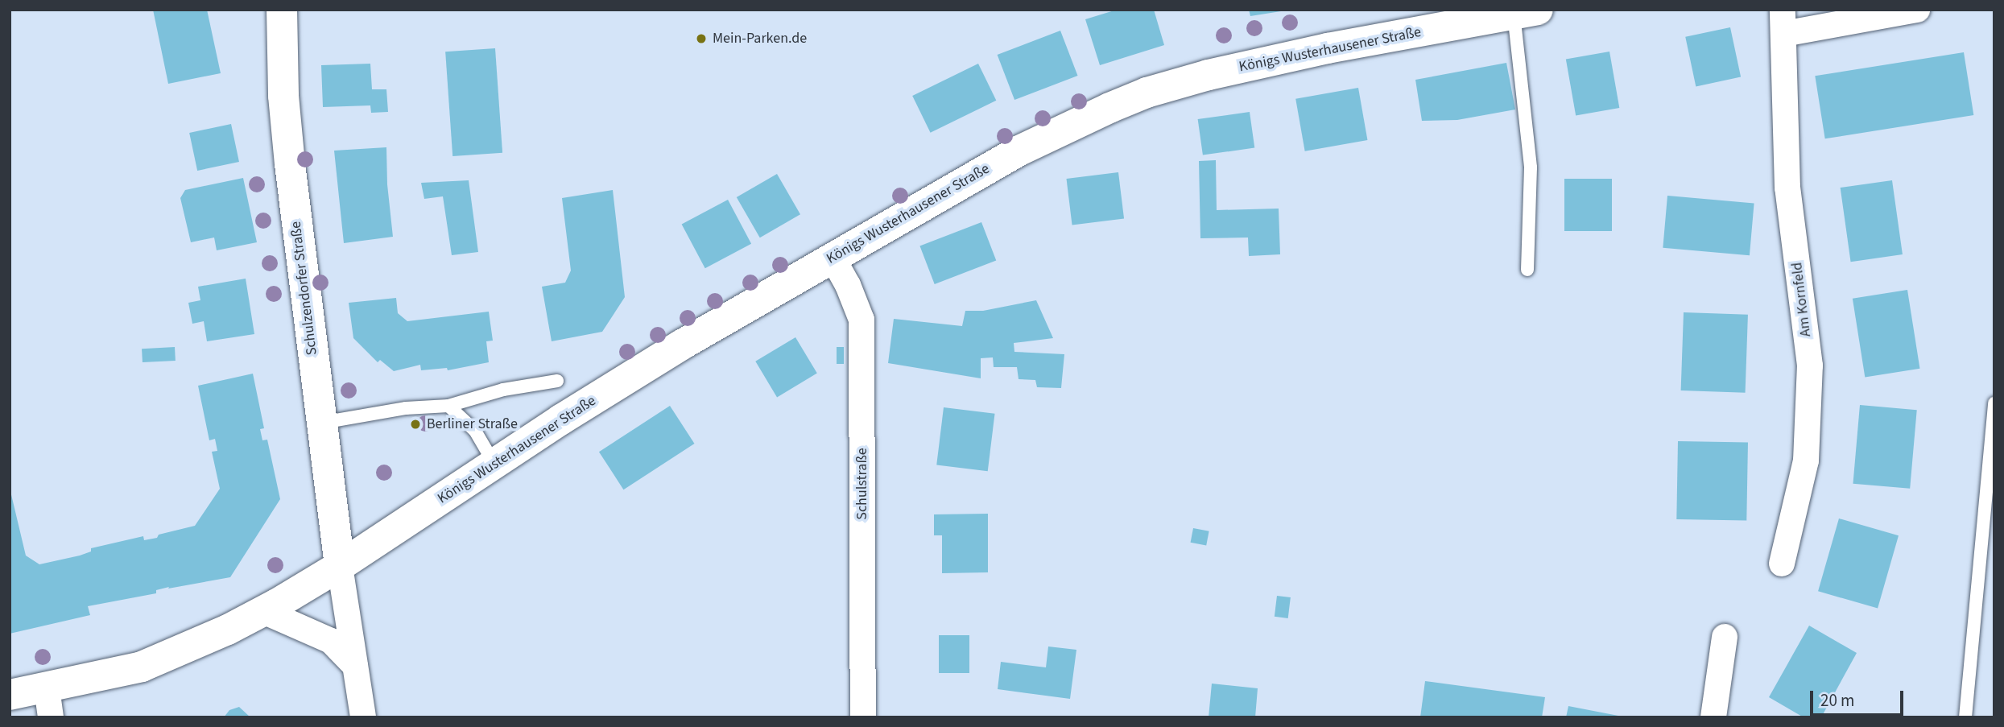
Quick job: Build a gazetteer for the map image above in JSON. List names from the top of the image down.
{
  "streets": {
    "main road": ["Königs Wusterhausener Straße", "Schulzendorfer Straße"],
    "street": ["Am Kornfeld", "Schulstraße"]
  },
  "crossings": [
    ["Königs Wusterhausener Straße", "Schulzendorfer Straße"],
    ["Königs Wusterhausener Straße", "Schulstraße"]
  ],
  "places": ["Mein-Parken.de", "Berliner Straße"],
  "scale_bar": "20 m"
}
